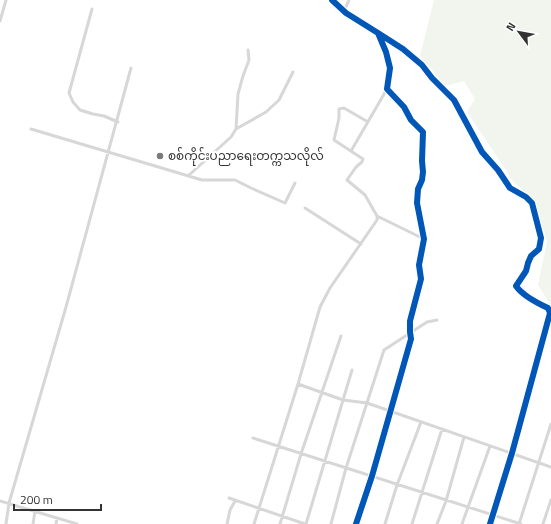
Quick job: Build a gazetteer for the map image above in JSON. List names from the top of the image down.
{
  "places": ["စစ်ကိုင်းပညာရေးတက္ကသလိုလ်"],
  "scale_bar": "200 m",
  "north": "top left"
}
